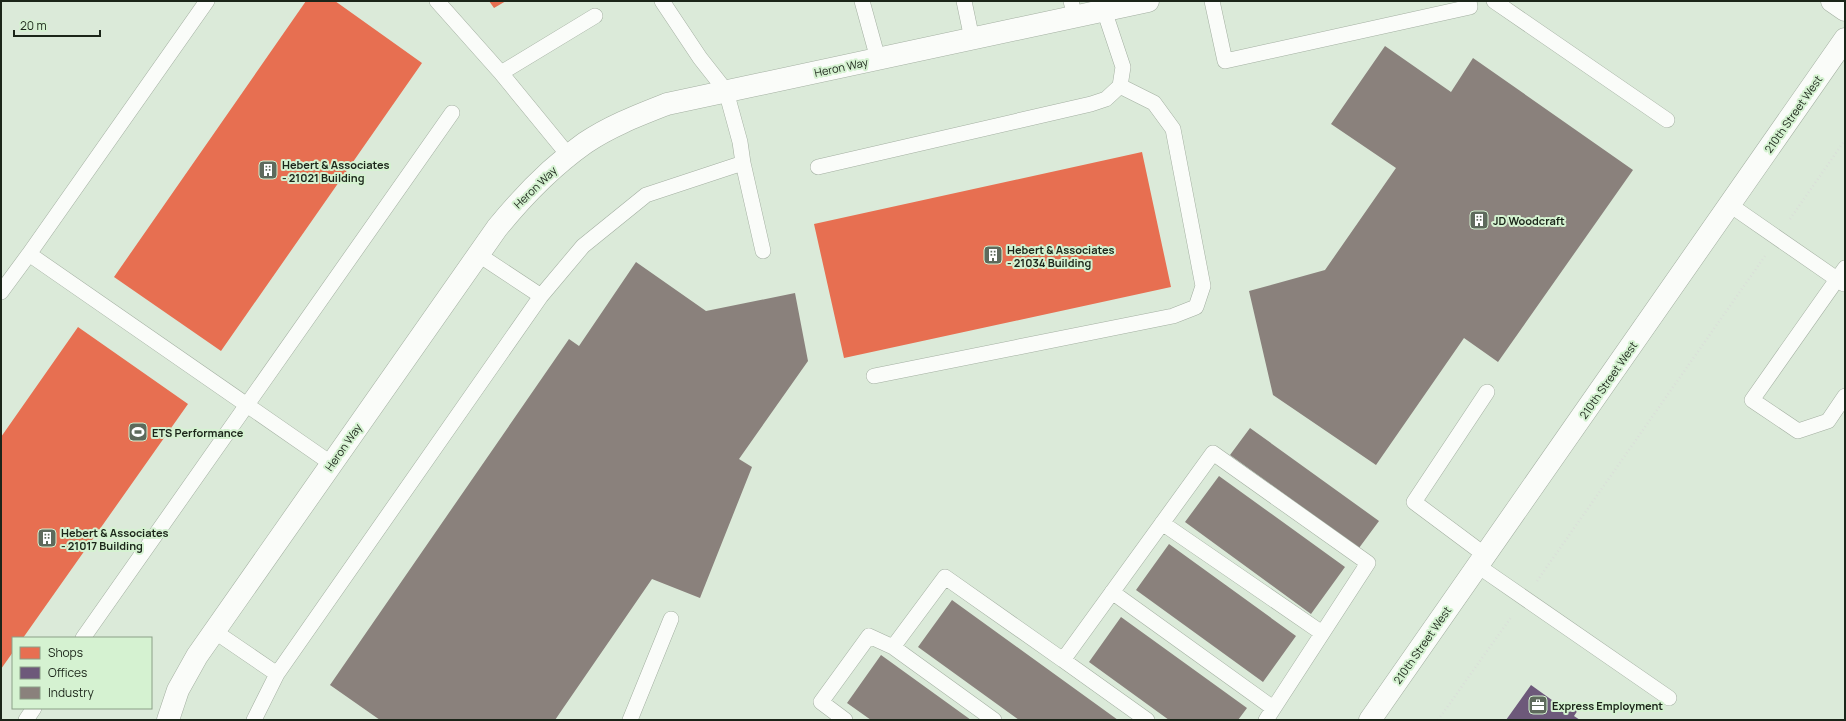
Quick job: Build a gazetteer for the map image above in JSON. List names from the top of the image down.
{
  "streets": {
    "street": ["Heron Way", "210th Street West"]
  },
  "places": {
    "building": [
      "Hebert & Associates - 21021 Building",
      "JD Woodcraft",
      "Hebert & Associates - 21034 Building",
      "Hebert & Associates - 21017 Building"
    ],
    "sports": ["ETS Performance"],
    "office": ["Express Employment"]
  },
  "legend": ["Shops", "Offices", "Industry"],
  "scale_bar": "20 m"
}
